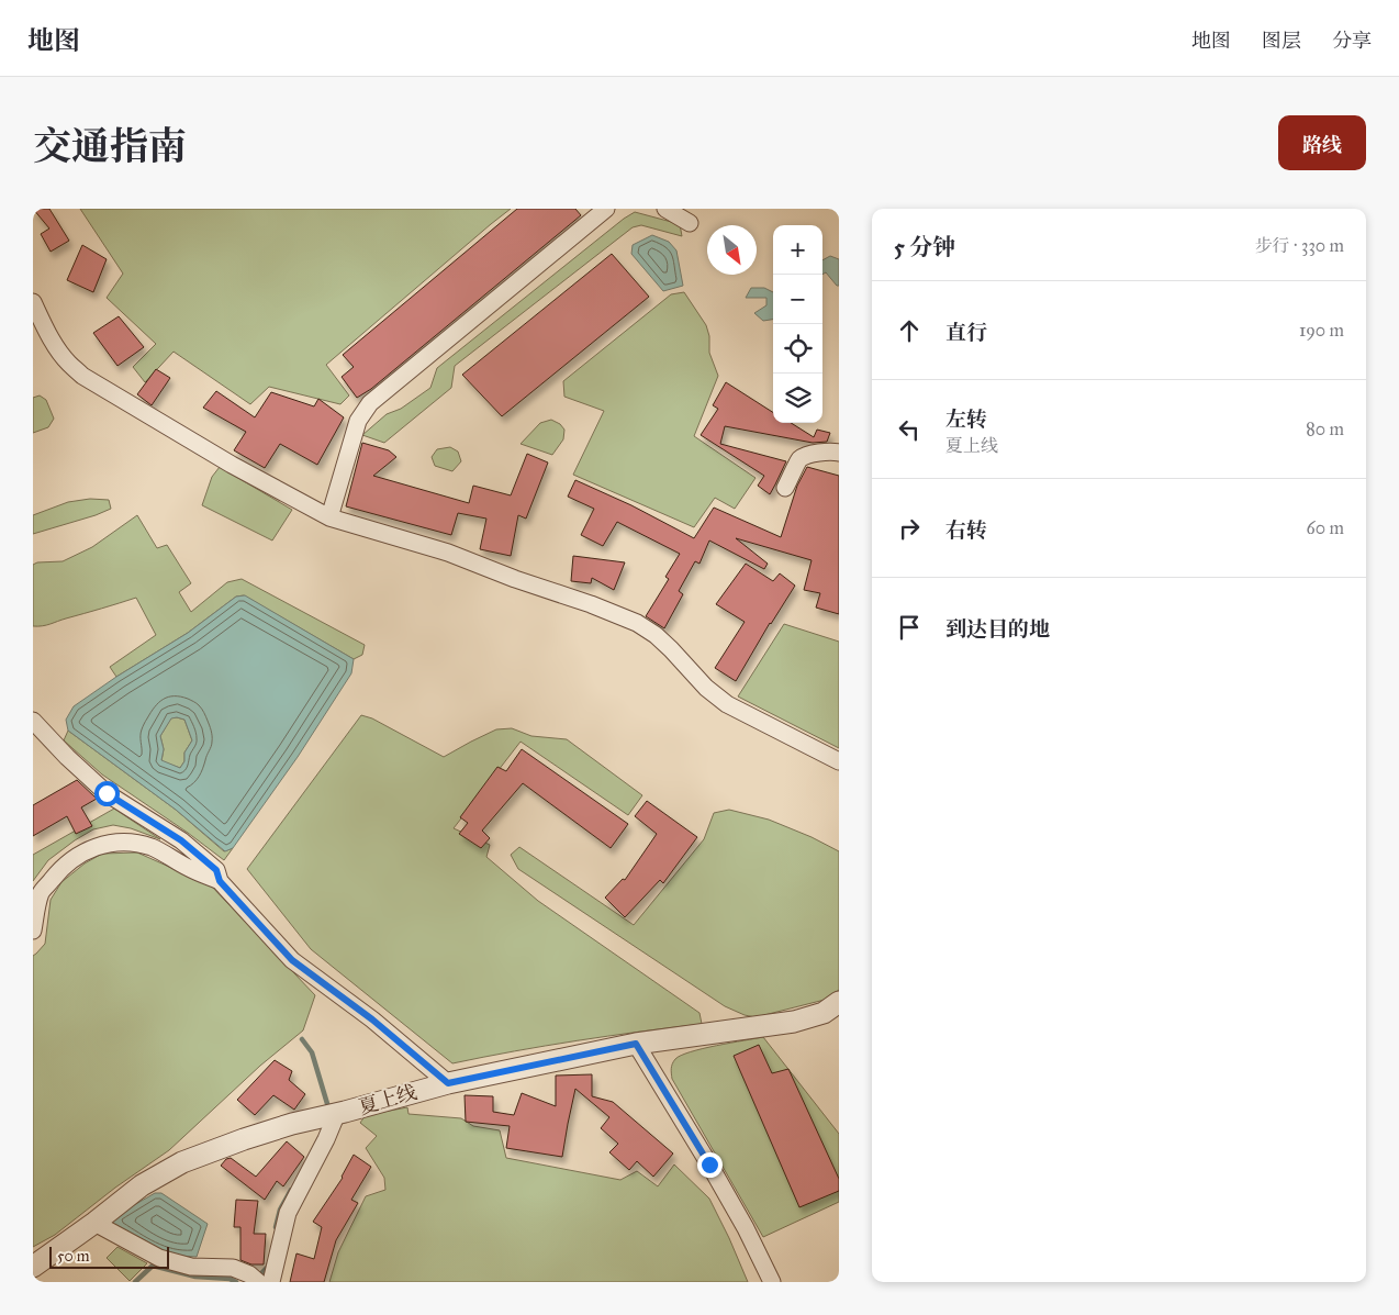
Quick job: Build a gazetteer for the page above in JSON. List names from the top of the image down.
{
  "streets": {
    "street": ["夏上线"]
  },
  "scale_bar": "50 m",
  "north": "bottom right",
  "page": {
    "header": "地图",
    "nav": ["地图", "图层", "分享"],
    "title": "交通指南",
    "buttons": "路线",
    "heading": ["5 分钟", "步行 · 330 m"],
    "map_buttons": ["+", "−"],
    "list": [
      ["直行", "190 m"],
      ["左转", "夏上线", "80 m"],
      ["右转", "60 m"],
      "到达目的地"
    ],
    "scale": "50 m"
  }
}
